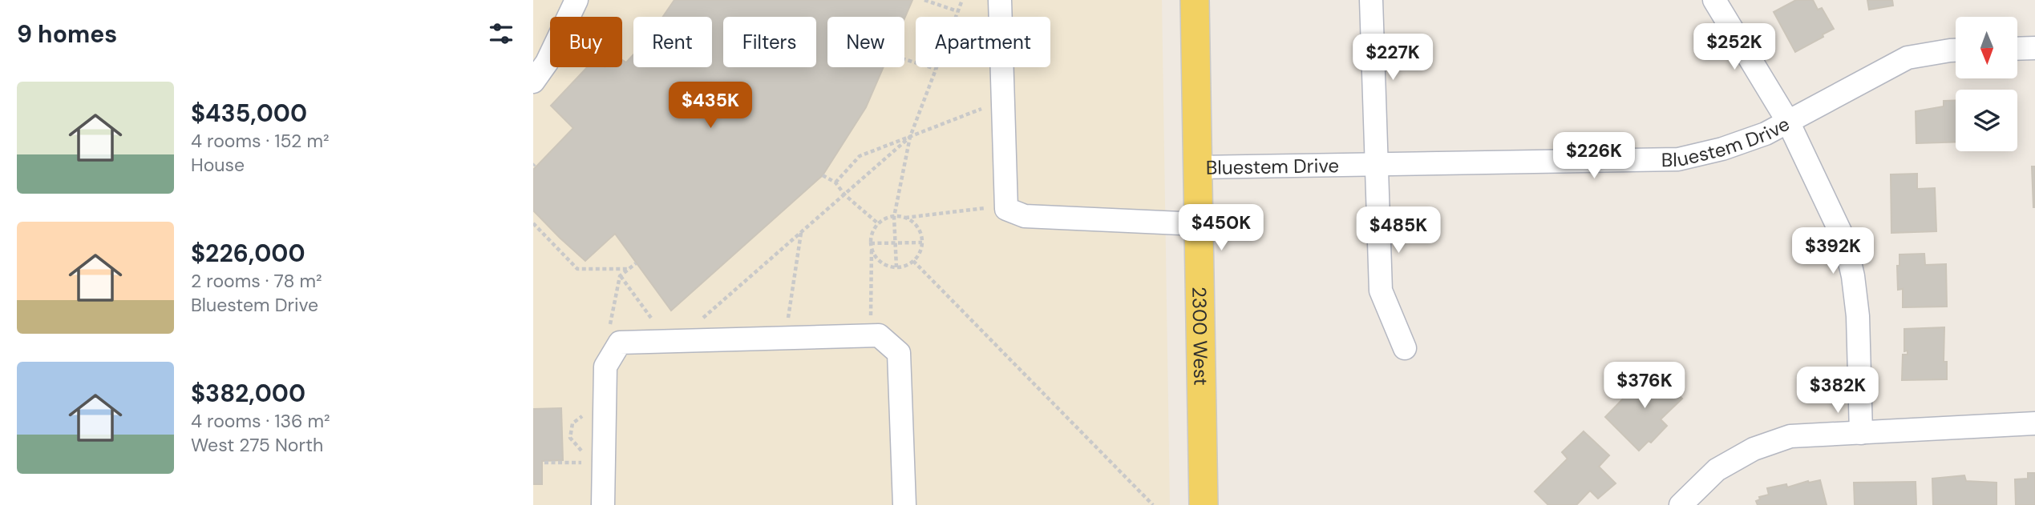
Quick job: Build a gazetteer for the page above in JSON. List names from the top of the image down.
{
  "streets": {
    "main road": ["2300 West"],
    "street": ["Bluestem Drive"]
  },
  "crossings": [
    ["Bluestem Drive", "2300 West"]
  ],
  "north": "bottom",
  "page": {
    "heading": "9 homes",
    "chip": [
      "Buy",
      "Rent",
      "Filters",
      "New",
      "Apartment"
    ],
    "price": [
      "$252K",
      "$227K",
      "$435K",
      "$226K",
      "$450K",
      "$485K",
      "$392K",
      "$376K",
      "$382K"
    ],
    "list": [
      {
        "name": "$435,000",
        "note": "4 rooms · 152 m² · House"
      },
      {
        "name": "$226,000",
        "note": "2 rooms · 78 m² · Bluestem Drive"
      },
      {
        "name": "$382,000",
        "note": "4 rooms · 136 m² · West 275 North"
      }
    ]
  }
}
